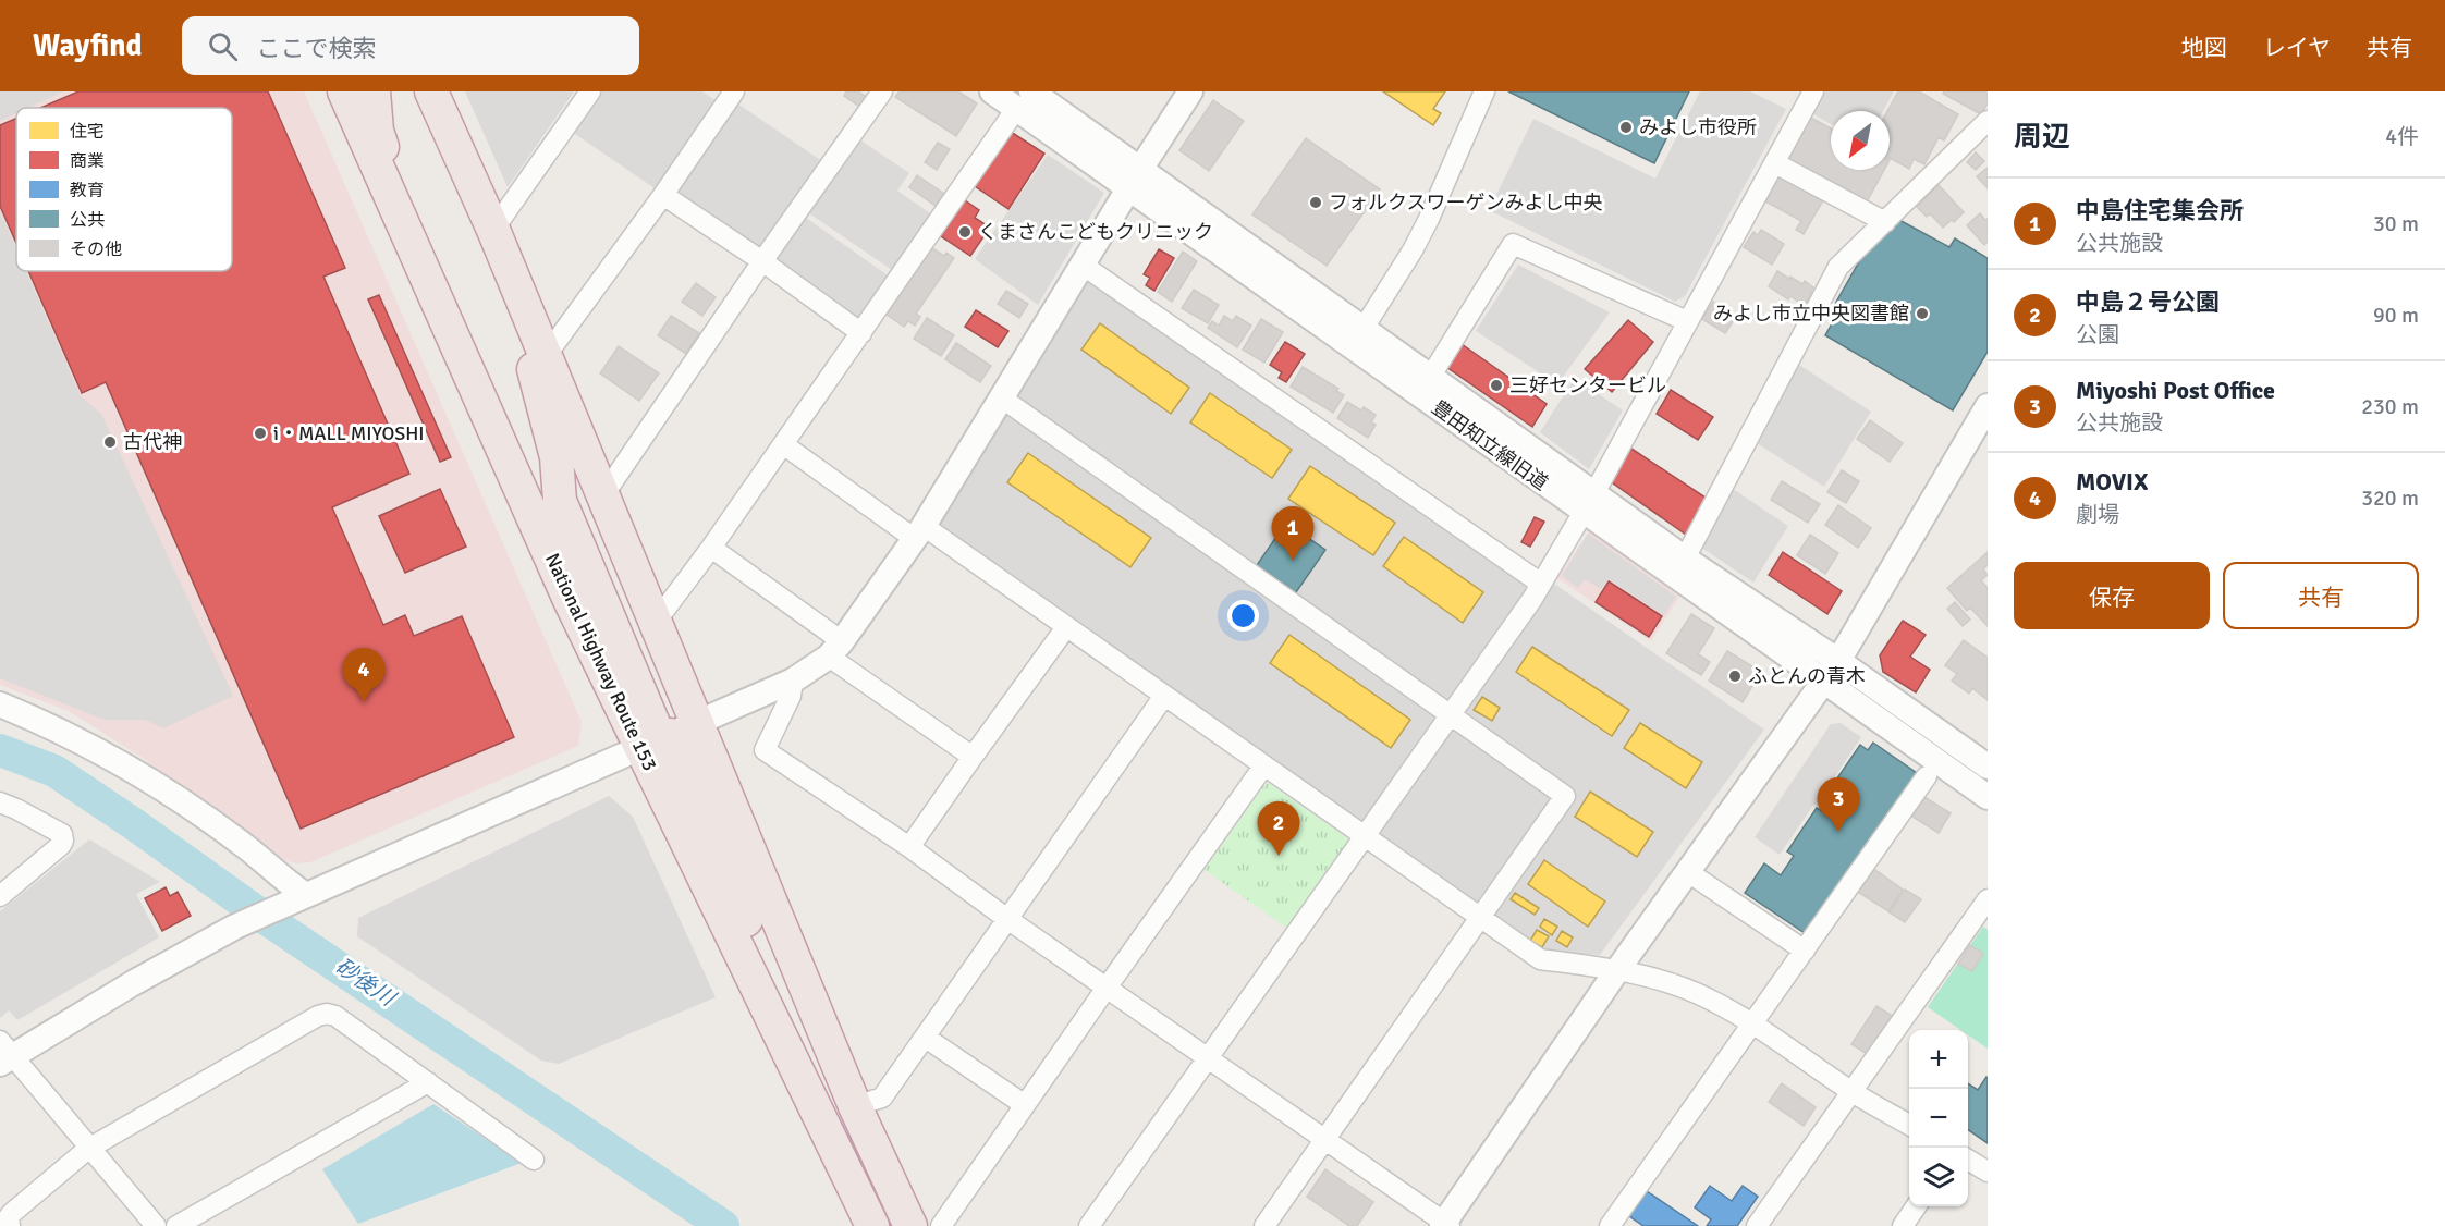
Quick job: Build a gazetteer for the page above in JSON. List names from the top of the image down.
{
  "streets": {
    "highway": ["National Highway Route 153"],
    "street": ["豊田知立線旧道"]
  },
  "water": ["砂後川"],
  "places": [
    "みよし市役所",
    "フォルクスワーゲンみよし中央",
    "くまさんこどもクリニック",
    "みよし市立中央図書館",
    "三好センタービル",
    "i・MALL MIYOSHI",
    "古代神",
    "ふとんの青木"
  ],
  "legend": [
    "住宅",
    "商業",
    "教育",
    "公共",
    "その他"
  ],
  "north": "bottom left",
  "page": {
    "header": "Wayfind",
    "search": "ここで検索",
    "nav": ["地図", "レイヤ", "共有"],
    "heading": ["周辺", "4件"],
    "list": [
      {
        "mark": "1",
        "name": "中島住宅集会所",
        "note": "公共施設",
        "value": "30 m"
      },
      {
        "mark": "2",
        "name": "中島２号公園",
        "note": "公園",
        "value": "90 m"
      },
      {
        "mark": "3",
        "name": "Miyoshi Post Office",
        "note": "公共施設",
        "value": "230 m"
      },
      {
        "mark": "4",
        "name": "MOVIX",
        "note": "劇場",
        "value": "320 m"
      }
    ],
    "pins": [
      "1",
      "4",
      "3",
      "2"
    ],
    "buttons": ["保存", "共有"],
    "map_buttons": ["+", "−"]
  }
}
